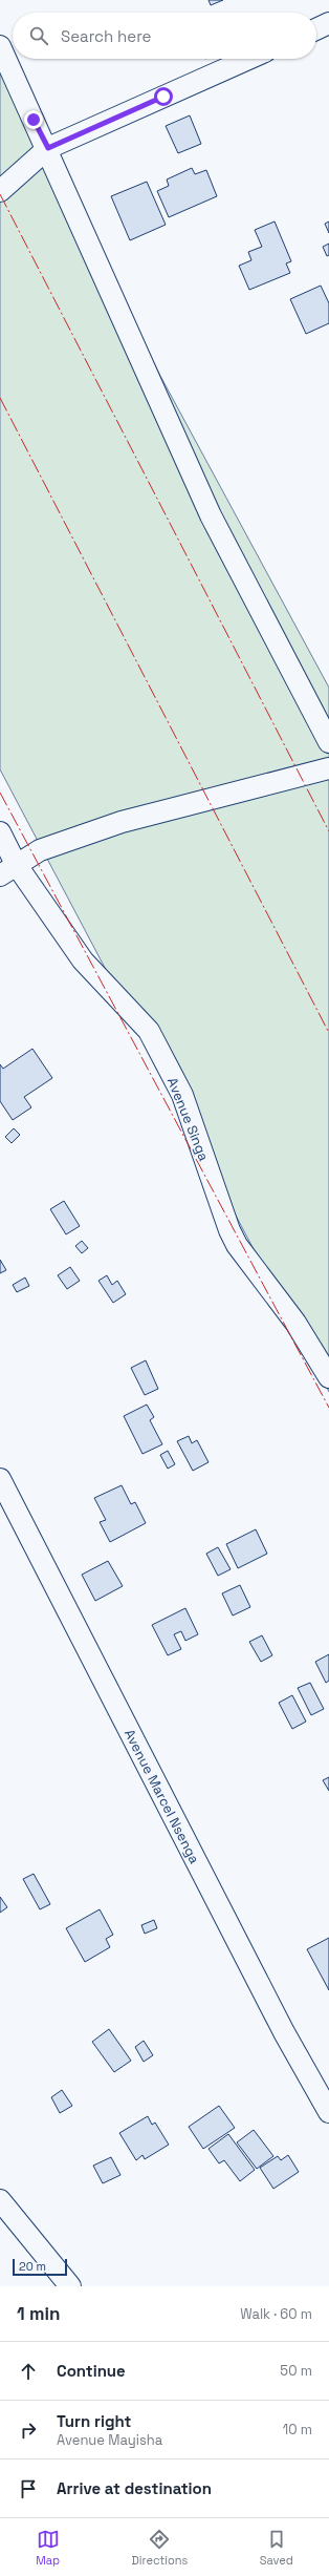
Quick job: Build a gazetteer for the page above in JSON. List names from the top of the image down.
{
  "streets": {
    "street": ["Avenue Singa", "Avenue Marcel Nsenga"]
  },
  "scale_bar": "20 m",
  "page": {
    "search": "Search here",
    "scale": "20 m",
    "heading": ["1 min", "Walk · 60 m"],
    "list": [
      ["Continue", "50 m"],
      ["Turn right", "Avenue Mayisha", "10 m"],
      "Arrive at destination"
    ],
    "nav": ["Map", "Directions", "Saved"]
  }
}
